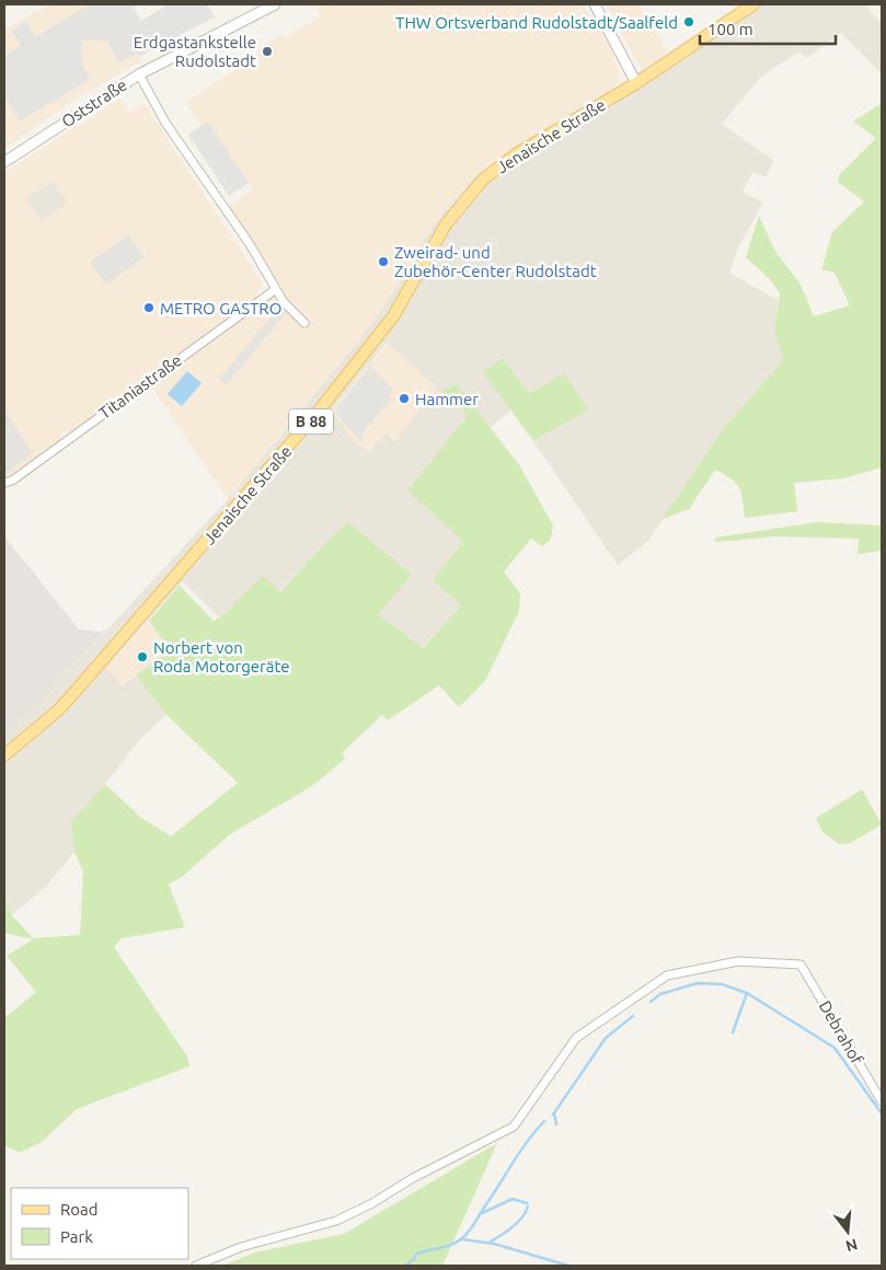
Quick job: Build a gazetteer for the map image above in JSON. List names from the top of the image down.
{
  "streets": {
    "main road": ["Jenaische Straße", "B 88"],
    "street": ["Oststraße", "Titaniastraße", "Debrahof"]
  },
  "places": [
    "THW Ortsverband Rudolstadt/Saalfeld",
    "Erdgastankstelle Rudolstadt",
    "Zweirad- und Zubehör-Center Rudolstadt",
    "METRO GASTRO",
    "Hammer",
    "Norbert von Roda Motorgeräte"
  ],
  "legend": ["Road", "Park"],
  "scale_bar": "100 m",
  "north": "bottom"
}
